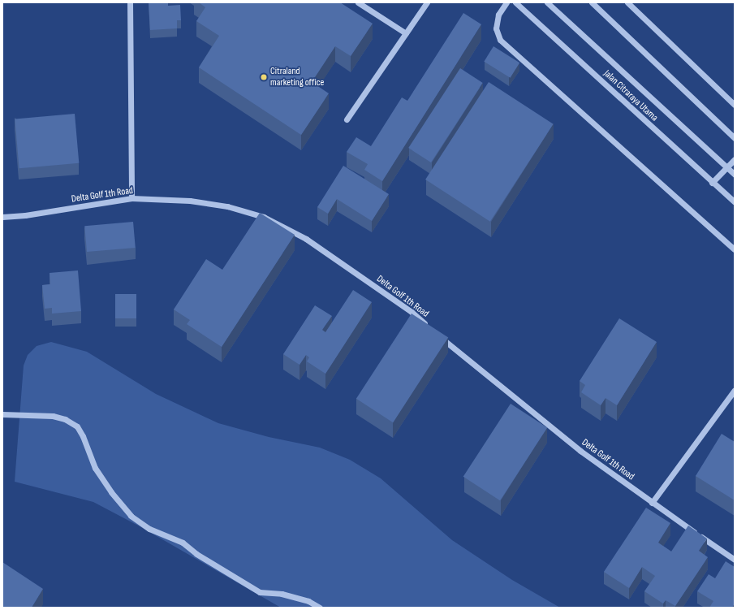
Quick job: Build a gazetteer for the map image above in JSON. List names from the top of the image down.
{
  "streets": {
    "street": ["Jalan Citraraya Utama", "Delta Golf 1th Road"]
  },
  "places": ["Citraland marketing office"]
}
